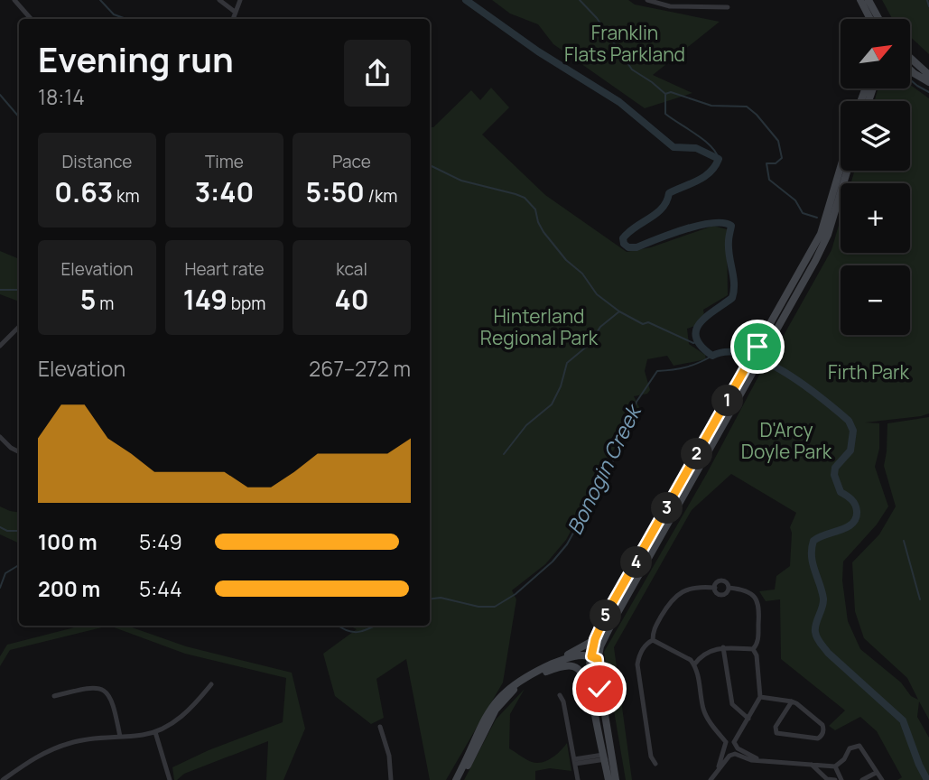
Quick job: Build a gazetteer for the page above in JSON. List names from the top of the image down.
{
  "water": ["Bonogin Creek"],
  "parks": [
    "Franklin Flats Parkland",
    "Hinterland Regional Park",
    "Firth Park",
    "D'Arcy Doyle Park"
  ],
  "north": "top right",
  "page": {
    "map_buttons": ["+", "−"],
    "heading": ["Evening run", "18:14"],
    "stats": [
      ["Distance", "0.63 km"],
      ["Time", "3:40"],
      ["Pace", "5:50 /km"],
      ["Elevation", "5 m"],
      ["Heart rate", "149 bpm"],
      ["kcal", "40"]
    ],
    "chart": ["Elevation", "267–272 m"],
    "pins": [
      "1",
      "2",
      "3",
      "4",
      "5"
    ],
    "list": [
      {
        "name": "100 m",
        "note": "5:49"
      },
      {
        "name": "200 m",
        "note": "5:44"
      }
    ]
  }
}
